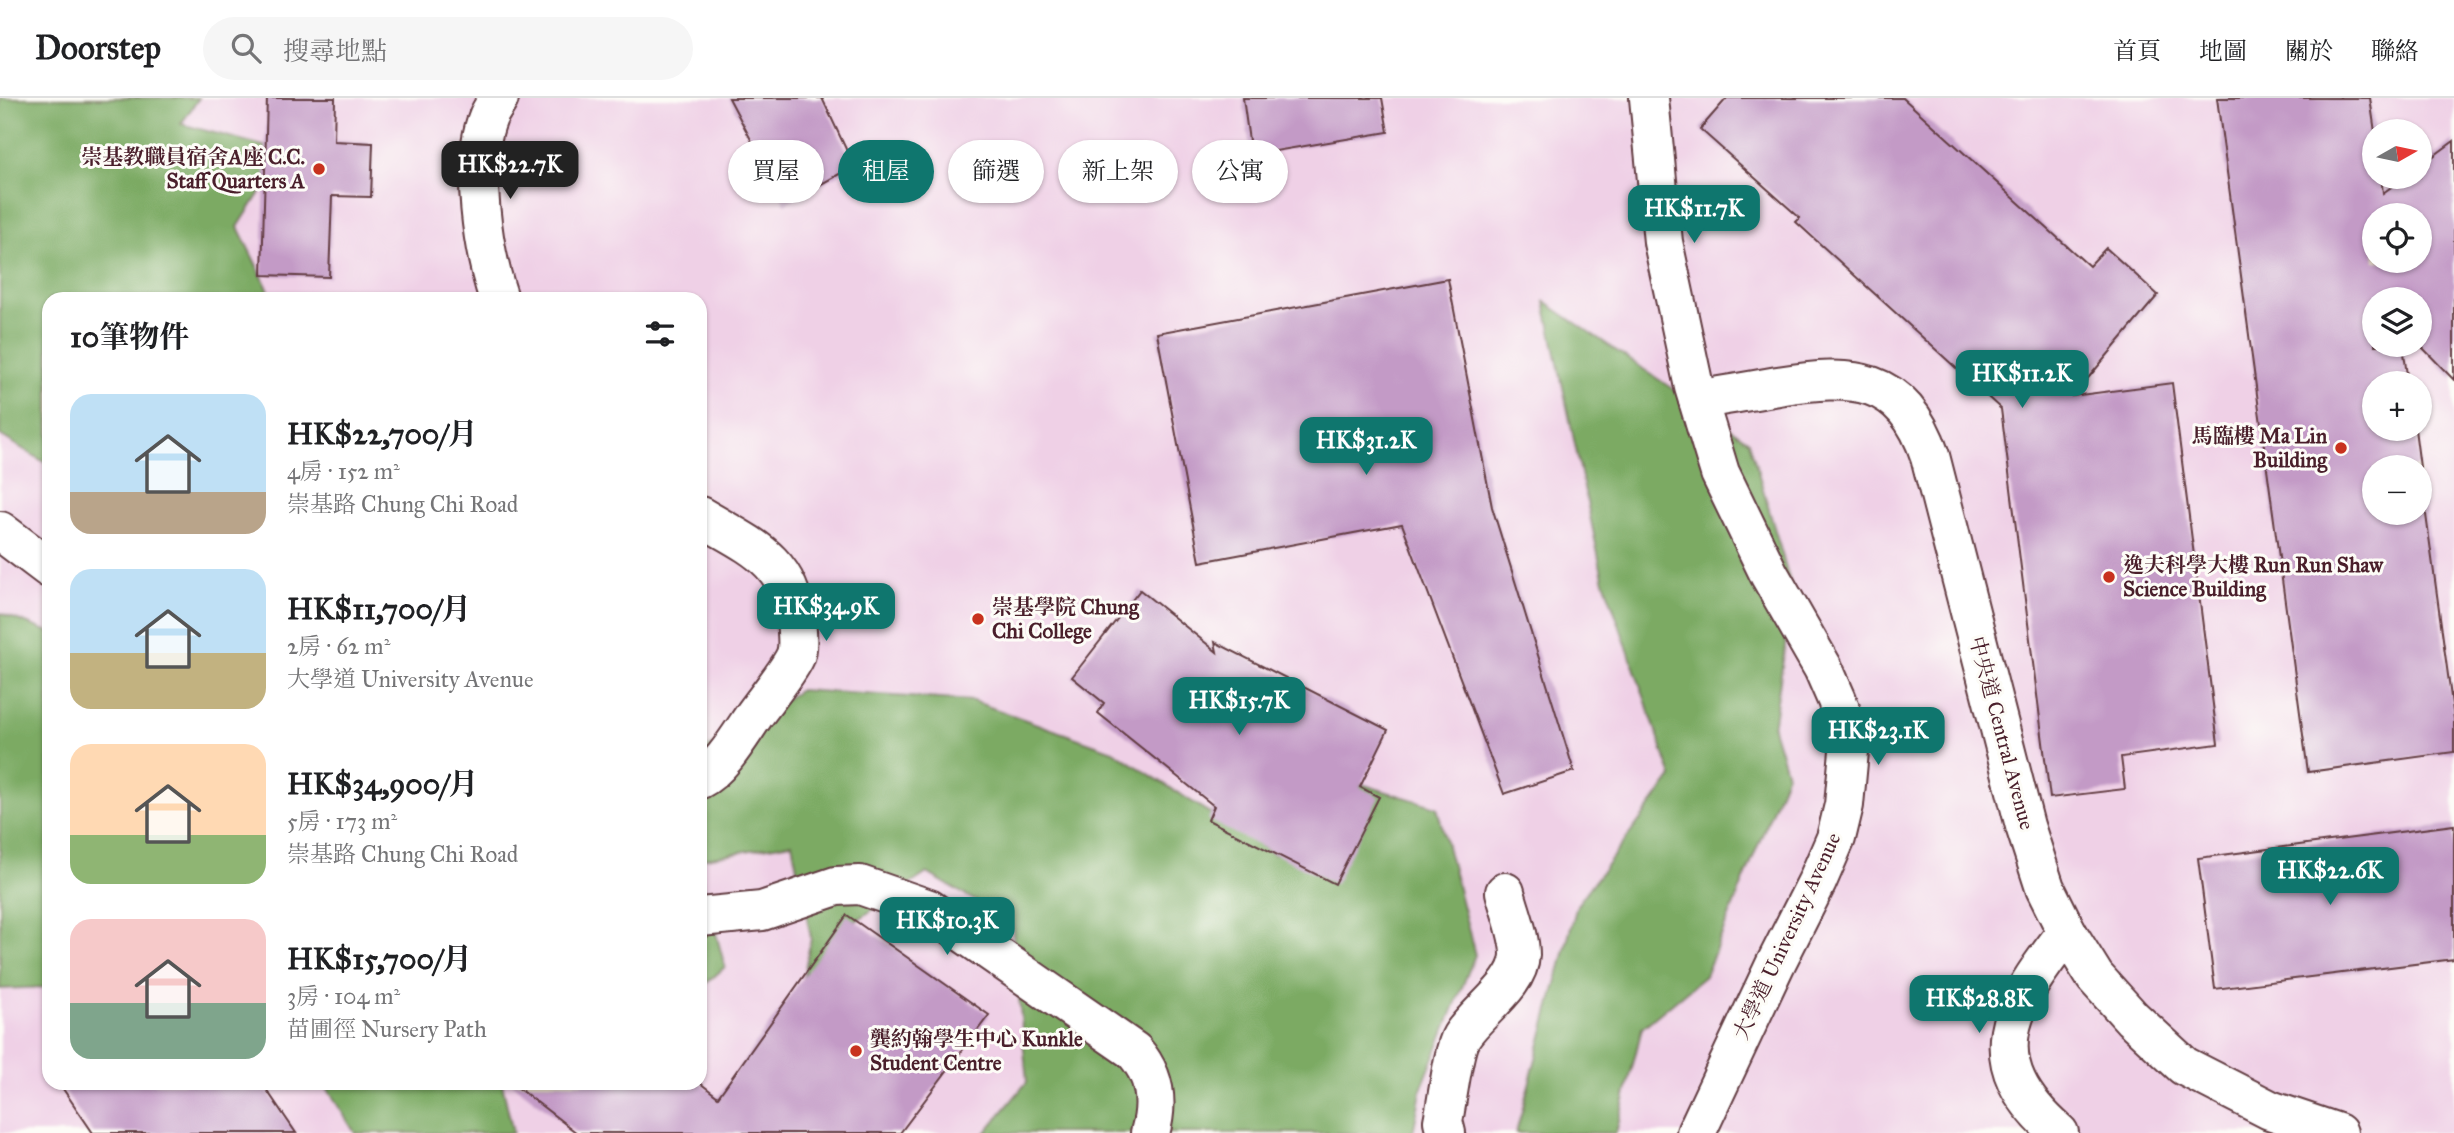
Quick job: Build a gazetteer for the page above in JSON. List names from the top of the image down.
{
  "streets": {
    "street": ["中央道 Central Avenue", "大學道 University Avenue"]
  },
  "crossings": [
    ["中央道 Central Avenue", "大學道 University Avenue"]
  ],
  "places": [
    "崇基教職員宿舍A座 C.C. Staff Quarters A",
    "馬臨樓 Ma Lin Building",
    "逸夫科學大樓 Run Run Shaw Science Building",
    "崇基學院 Chung Chi College",
    "龔約翰學生中心 Kunkle Student Centre"
  ],
  "north": "right",
  "page": {
    "header": "Doorstep",
    "search": "搜尋地點",
    "nav": [
      "首頁",
      "地圖",
      "關於",
      "聯絡"
    ],
    "map_buttons": ["+", "−"],
    "chip": [
      "買屋",
      "租屋",
      "篩選",
      "新上架",
      "公寓"
    ],
    "price": [
      "HK$22.7K",
      "HK$11.7K",
      "HK$11.2K",
      "HK$31.2K",
      "HK$34.9K",
      "HK$15.7K",
      "HK$23.1K",
      "HK$22.6K",
      "HK$10.3K",
      "HK$28.8K"
    ],
    "heading": "10筆物件",
    "list": [
      {
        "name": "HK$22,700/月",
        "note": "4房 · 152 m² · 崇基路 Chung Chi Road"
      },
      {
        "name": "HK$11,700/月",
        "note": "2房 · 62 m² · 大學道 University Avenue"
      },
      {
        "name": "HK$34,900/月",
        "note": "5房 · 173 m² · 崇基路 Chung Chi Road"
      },
      {
        "name": "HK$15,700/月",
        "note": "3房 · 104 m² · 苗圃徑 Nursery Path"
      }
    ]
  }
}
